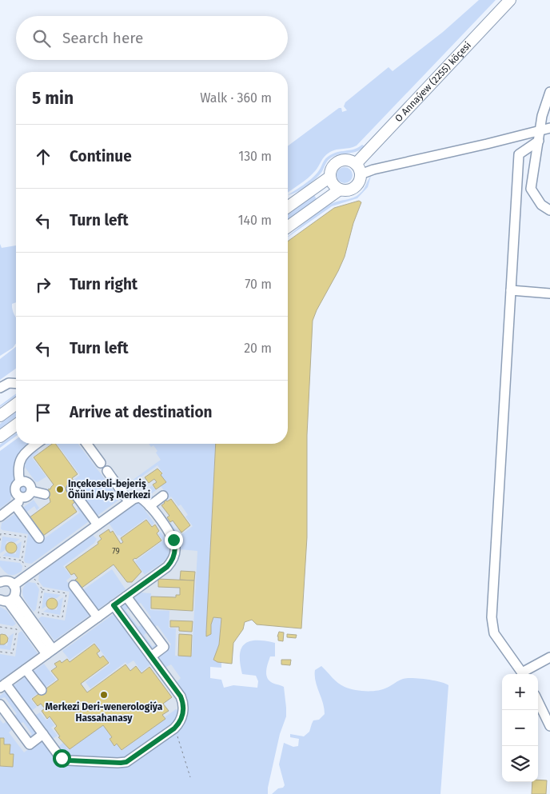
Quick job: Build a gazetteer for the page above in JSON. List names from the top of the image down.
{
  "streets": {
    "main road": ["O Annaýew (2255) köçesi"]
  },
  "places": ["Inçekeseli-bejeriş Öňüni Alyş Merkezi", "Merkezi Deri-wenerologiýa Hassahanasy"],
  "house_numbers": ["79"],
  "page": {
    "search": "Search here",
    "heading": ["5 min", "Walk · 360 m"],
    "list": [
      ["Continue", "130 m"],
      ["Turn left", "140 m"],
      ["Turn right", "70 m"],
      ["Turn left", "20 m"],
      "Arrive at destination"
    ],
    "map_buttons": ["+", "−"]
  }
}
